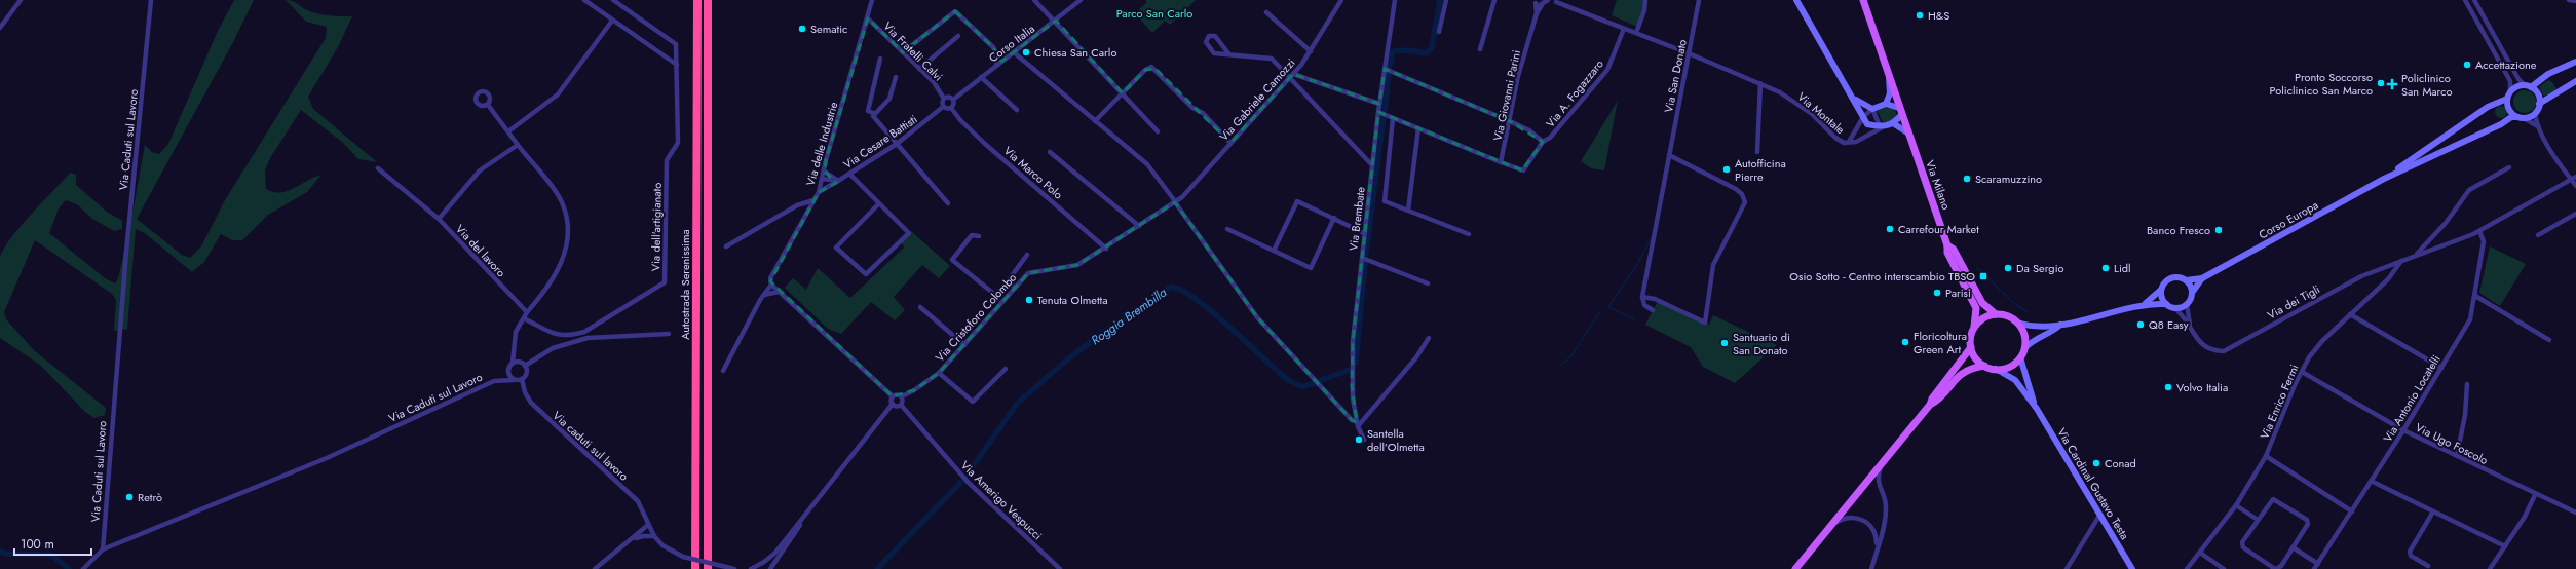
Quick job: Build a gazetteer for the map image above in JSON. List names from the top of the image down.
{
  "streets": {
    "highway": ["Autostrada Serenissima"],
    "main road": ["Via Milano", "Corso Europa", "Via Cardinal Gustavo Testa"],
    "street": [
      "Corso Italia",
      "Via Fratelli Calvi",
      "Via San Donato",
      "Via A. Fogazzaro",
      "Via Giovanni Parini",
      "Via Gabriele Camozzi",
      "Via Montale",
      "Via Caduti sul Lavoro",
      "Via Cesare Battisti",
      "Via delle Industrie",
      "Via Marco Polo",
      "Via Brembate",
      "Via dell'artigianato",
      "Via del lavoro",
      "Via dei Tigli",
      "Via Cristoforo Colombo",
      "Via Antonio Locatelli",
      "Via Enrico Fermi",
      "Via Ugo Foscolo",
      "Via caduti sul lavoro",
      "Via Amerigo Vespucci"
    ]
  },
  "crossings": [
    ["Corso Italia", "Via Fratelli Calvi"],
    ["Corso Italia", "Via Cesare Battisti"],
    ["Corso Italia", "Via Marco Polo"],
    ["Via Fratelli Calvi", "Via Cesare Battisti"],
    ["Via Fratelli Calvi", "Via delle Industrie"],
    ["Via Fratelli Calvi", "Via Marco Polo"],
    ["Via San Donato", "Via Montale"],
    ["Via A. Fogazzaro", "Via Giovanni Parini"],
    ["Via A. Fogazzaro", "Via Montale"],
    ["Via Gabriele Camozzi", "Via Cristoforo Colombo"],
    ["Via Caduti sul Lavoro", "Via caduti sul lavoro"],
    ["Via Cesare Battisti", "Via delle Industrie"],
    ["Via Cesare Battisti", "Via Marco Polo"],
    ["Via Marco Polo", "Via Cristoforo Colombo"],
    ["Via Milano", "Via Cardinal Gustavo Testa"],
    ["Corso Europa", "Via dei Tigli"],
    ["Via dei Tigli", "Via Antonio Locatelli"],
    ["Via dei Tigli", "Via Enrico Fermi"],
    ["Via Cristoforo Colombo", "Via Amerigo Vespucci"],
    ["Via Antonio Locatelli", "Via Ugo Foscolo"],
    ["Via Enrico Fermi", "Via Ugo Foscolo"]
  ],
  "water": ["Roggia Brembilla"],
  "parks": ["Parco San Carlo"],
  "places": {
    "other": [
      "H&S",
      "Sematic",
      "Chiesa San Carlo",
      "Accettazione",
      "Pronto Soccorso Policlinico San Marco",
      "Autofficina Pierre",
      "Scaramuzzino",
      "Carrefour Market",
      "Banco Fresco",
      "Da Sergio",
      "Lidl",
      "Parisi",
      "Tenuta Olmetta",
      "Q8 Easy",
      "Floricoltura Green Art",
      "Santuario di San Donato",
      "Volvo Italia",
      "Santella dell’Olmetta",
      "Conad",
      "Retrò"
    ],
    "health": ["Policlinico San Marco"],
    "transit": ["Osio Sotto - Centro interscambio TBSO"]
  },
  "scale_bar": "100 m"
}
